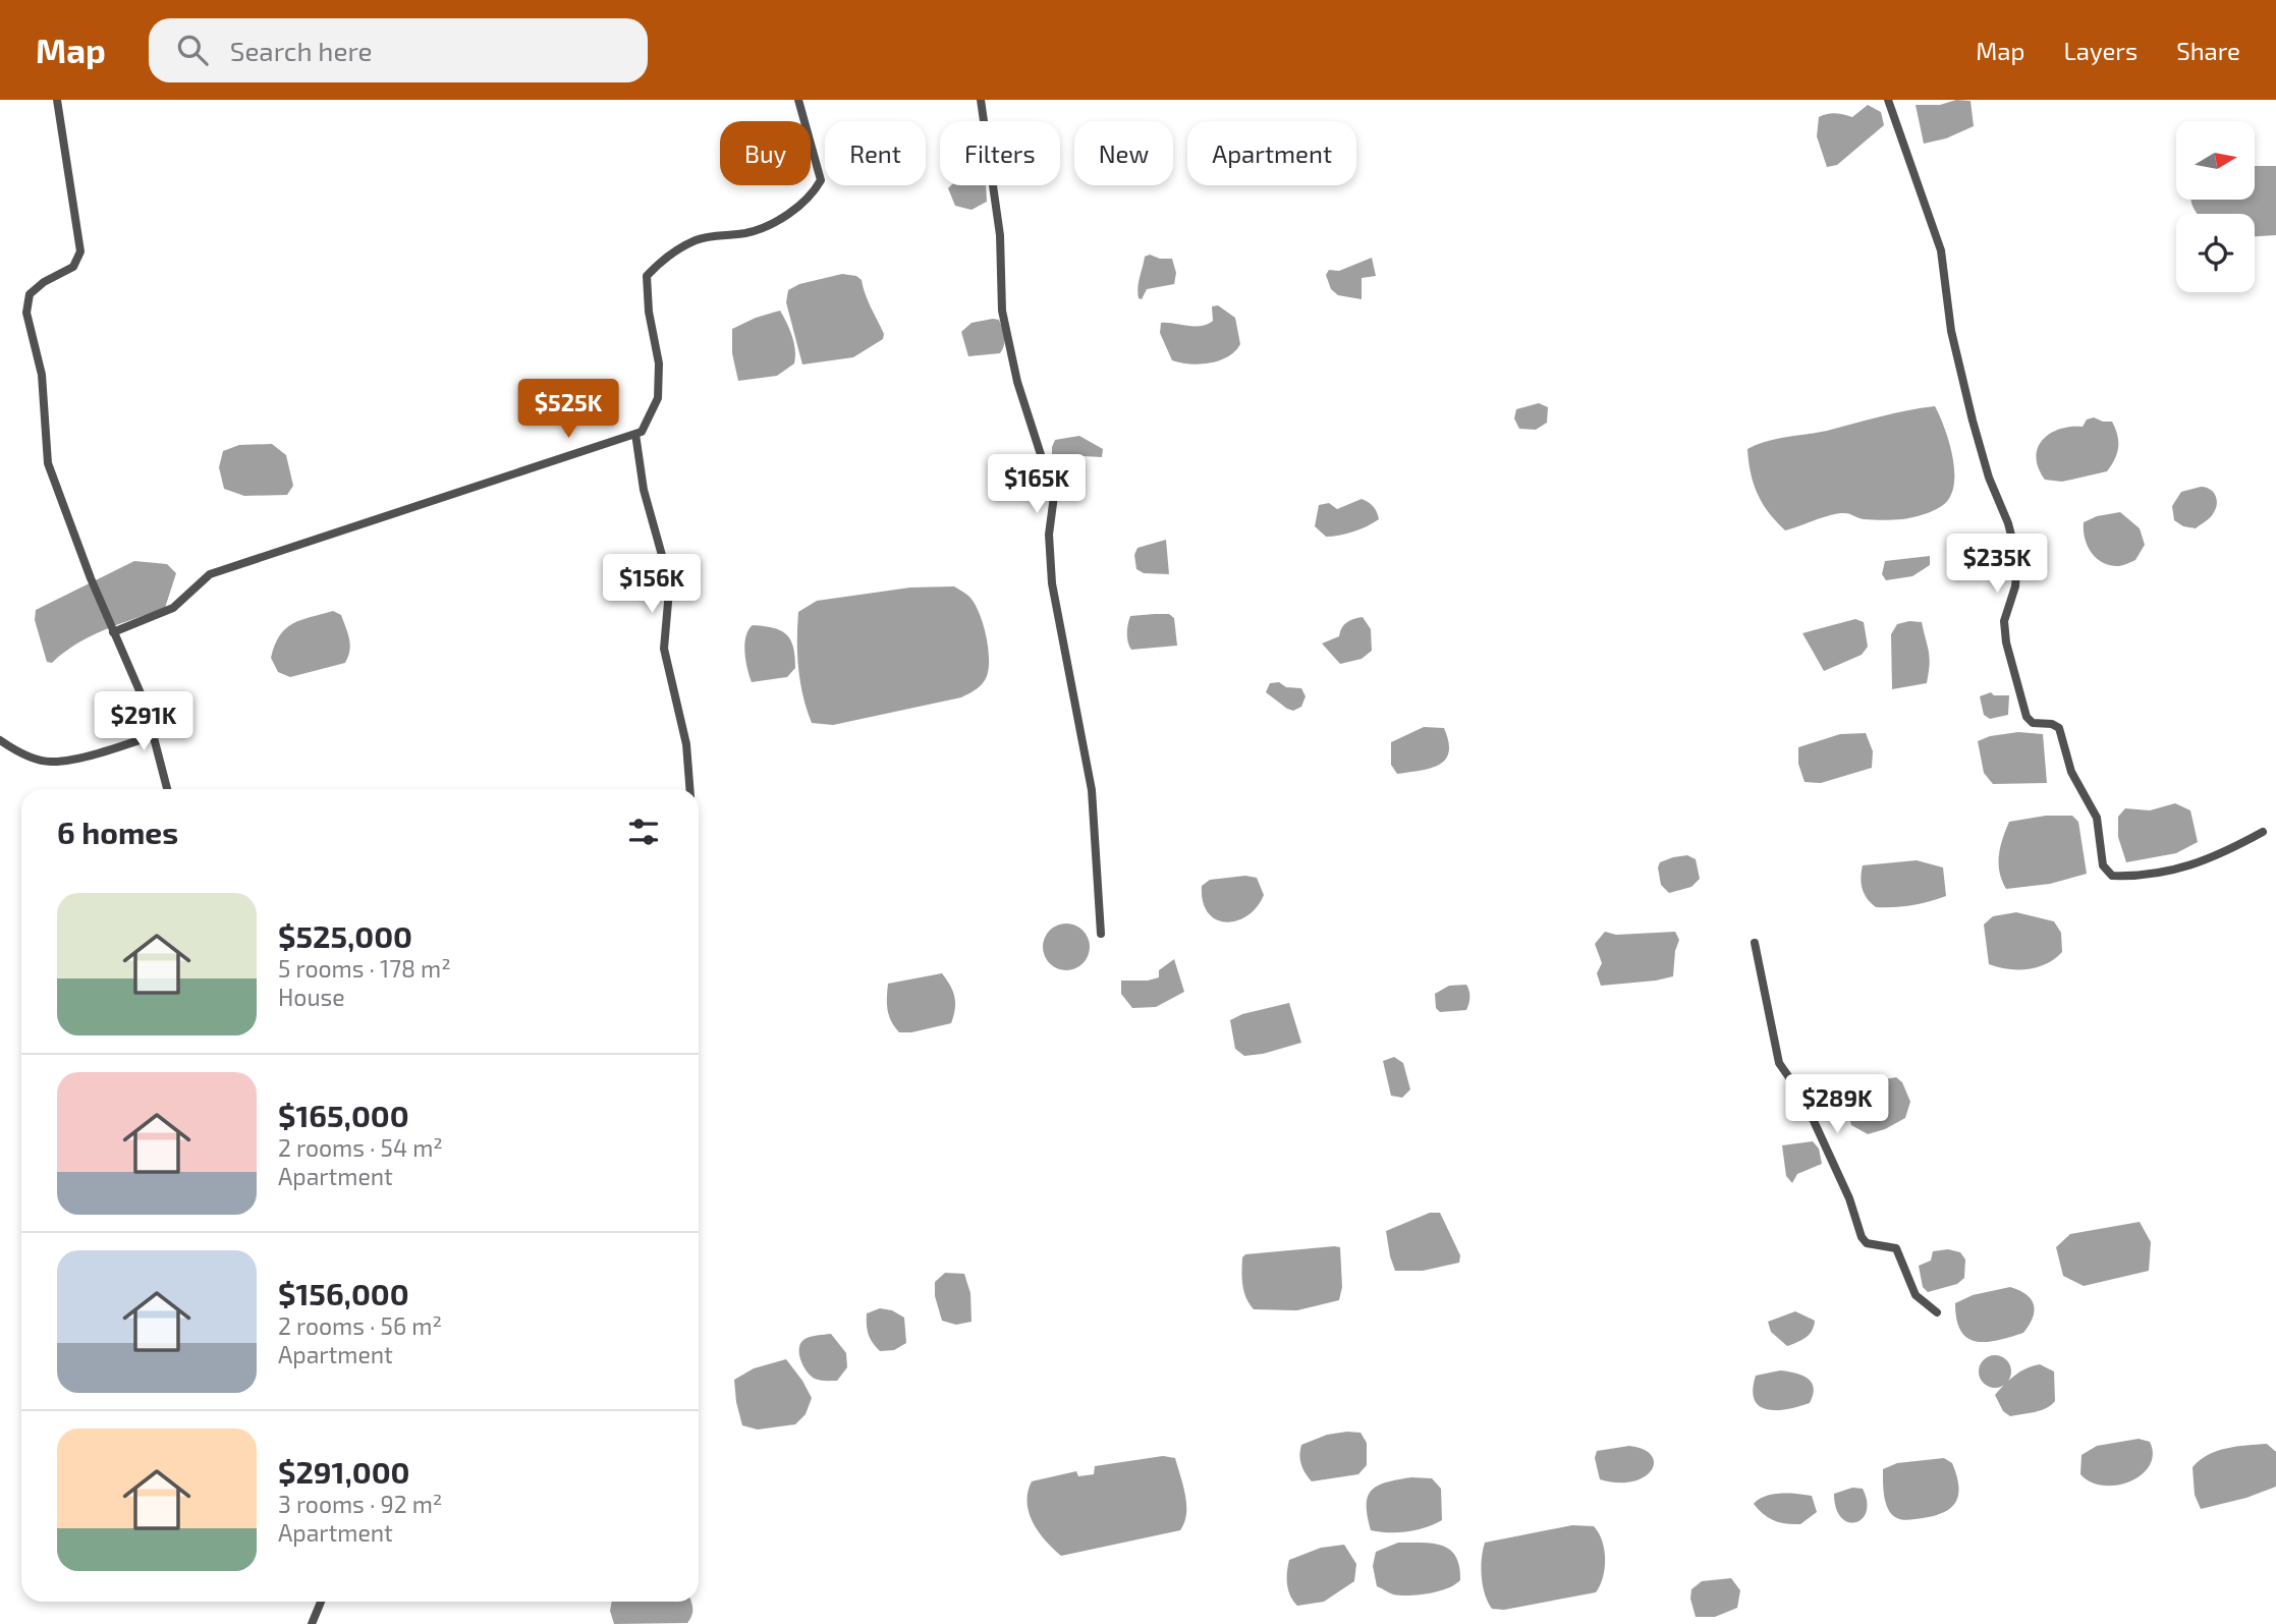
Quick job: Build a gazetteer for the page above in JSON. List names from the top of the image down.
{
  "north": "right",
  "page": {
    "header": "Map",
    "search": "Search here",
    "nav": ["Map", "Layers", "Share"],
    "chip": [
      "Buy",
      "Rent",
      "Filters",
      "New",
      "Apartment"
    ],
    "price": [
      "$525K",
      "$165K",
      "$235K",
      "$156K",
      "$291K",
      "$289K"
    ],
    "heading": "6 homes",
    "list": [
      {
        "name": "$525,000",
        "note": "5 rooms · 178 m² · House"
      },
      {
        "name": "$165,000",
        "note": "2 rooms · 54 m² · Apartment"
      },
      {
        "name": "$156,000",
        "note": "2 rooms · 56 m² · Apartment"
      },
      {
        "name": "$291,000",
        "note": "3 rooms · 92 m² · Apartment"
      }
    ]
  }
}
